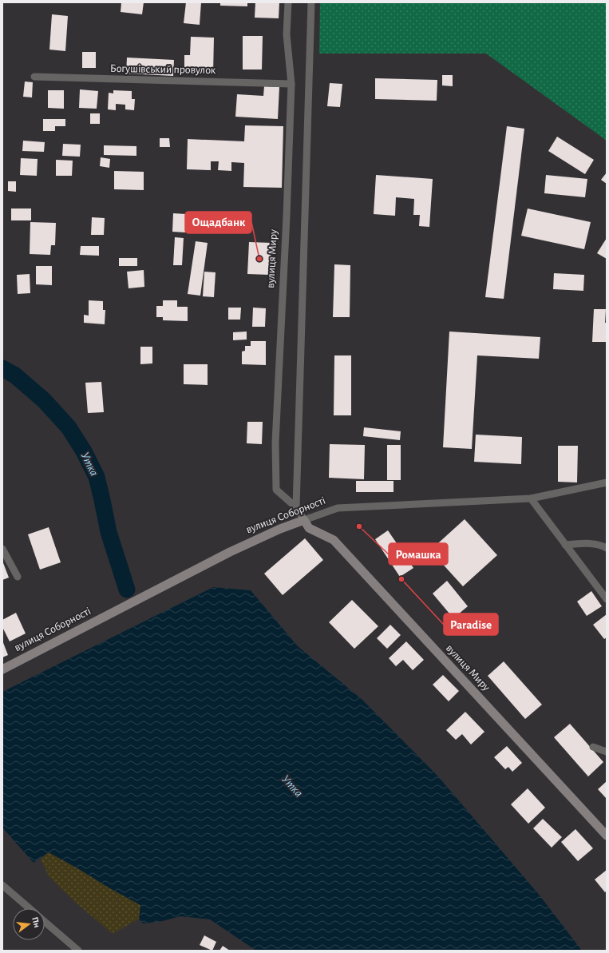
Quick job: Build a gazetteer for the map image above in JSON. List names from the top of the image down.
{
  "streets": {
    "main road": ["вулиця Миру", "вулиця Соборності"],
    "street": ["Богушівський провулок"]
  },
  "crossings": [
    ["Богушівський провулок", "вулиця Миру"],
    ["вулиця Миру", "вулиця Соборності"]
  ],
  "water": ["Утка"],
  "places": ["Ощадбанк", "Ромашка", "Paradise"],
  "north": "right"
}
